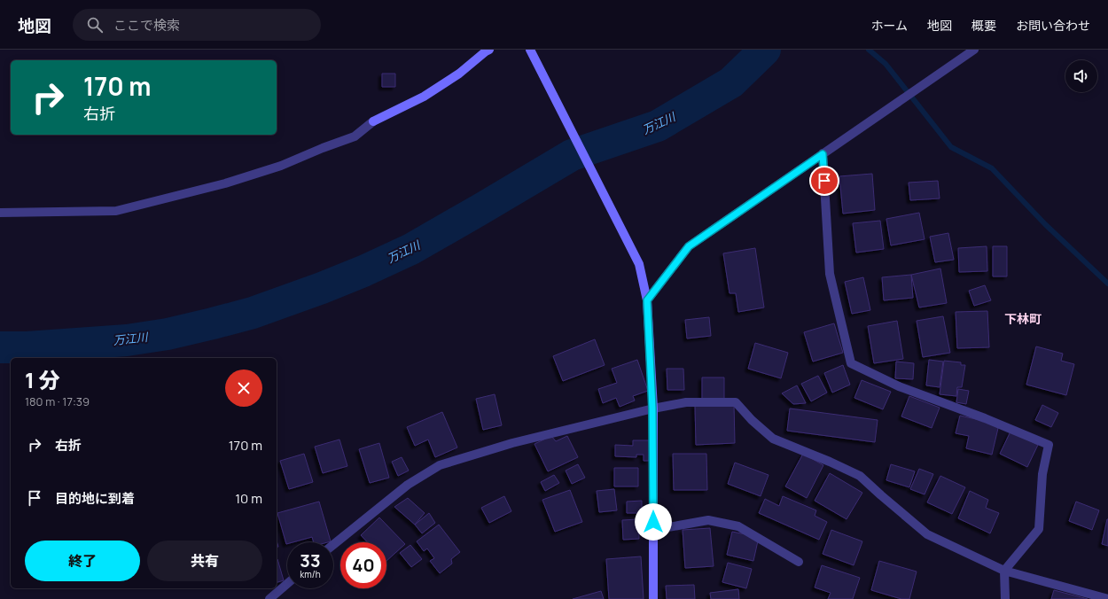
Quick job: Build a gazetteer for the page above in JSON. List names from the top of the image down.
{
  "districts": ["下林町"],
  "water": ["万江川"],
  "page": {
    "header": "地図",
    "search": "ここで検索",
    "nav": [
      "ホーム",
      "地図",
      "概要",
      "お問い合わせ"
    ],
    "turn": ["170 m", "右折"],
    "heading": ["1 分", "180 m · 17:39"],
    "list": [
      {
        "name": "右折",
        "value": "170 m"
      },
      {
        "name": "目的地に到着",
        "value": "10 m"
      }
    ],
    "buttons": ["終了", "共有"],
    "speed": "33 km/h",
    "limit": "40"
  }
}
